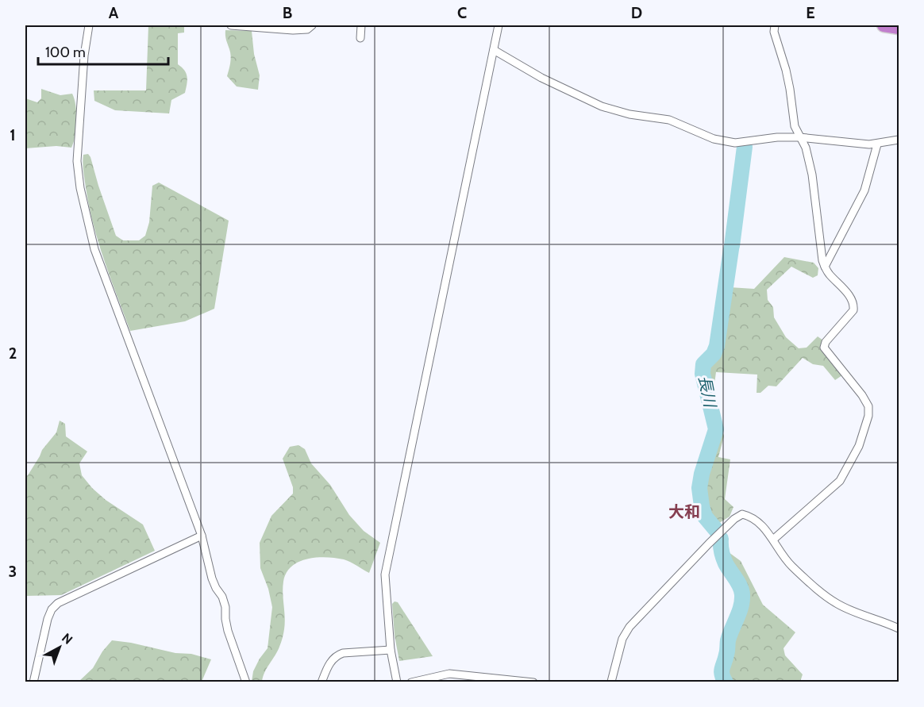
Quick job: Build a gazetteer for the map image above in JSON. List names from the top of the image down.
{
  "districts": ["大和"],
  "water": ["長川"],
  "scale_bar": "100 m",
  "north": "top right",
  "grid": {
    "columns": [
      "A",
      "B",
      "C",
      "D",
      "E"
    ],
    "rows": ["1", "2", "3"]
  }
}
